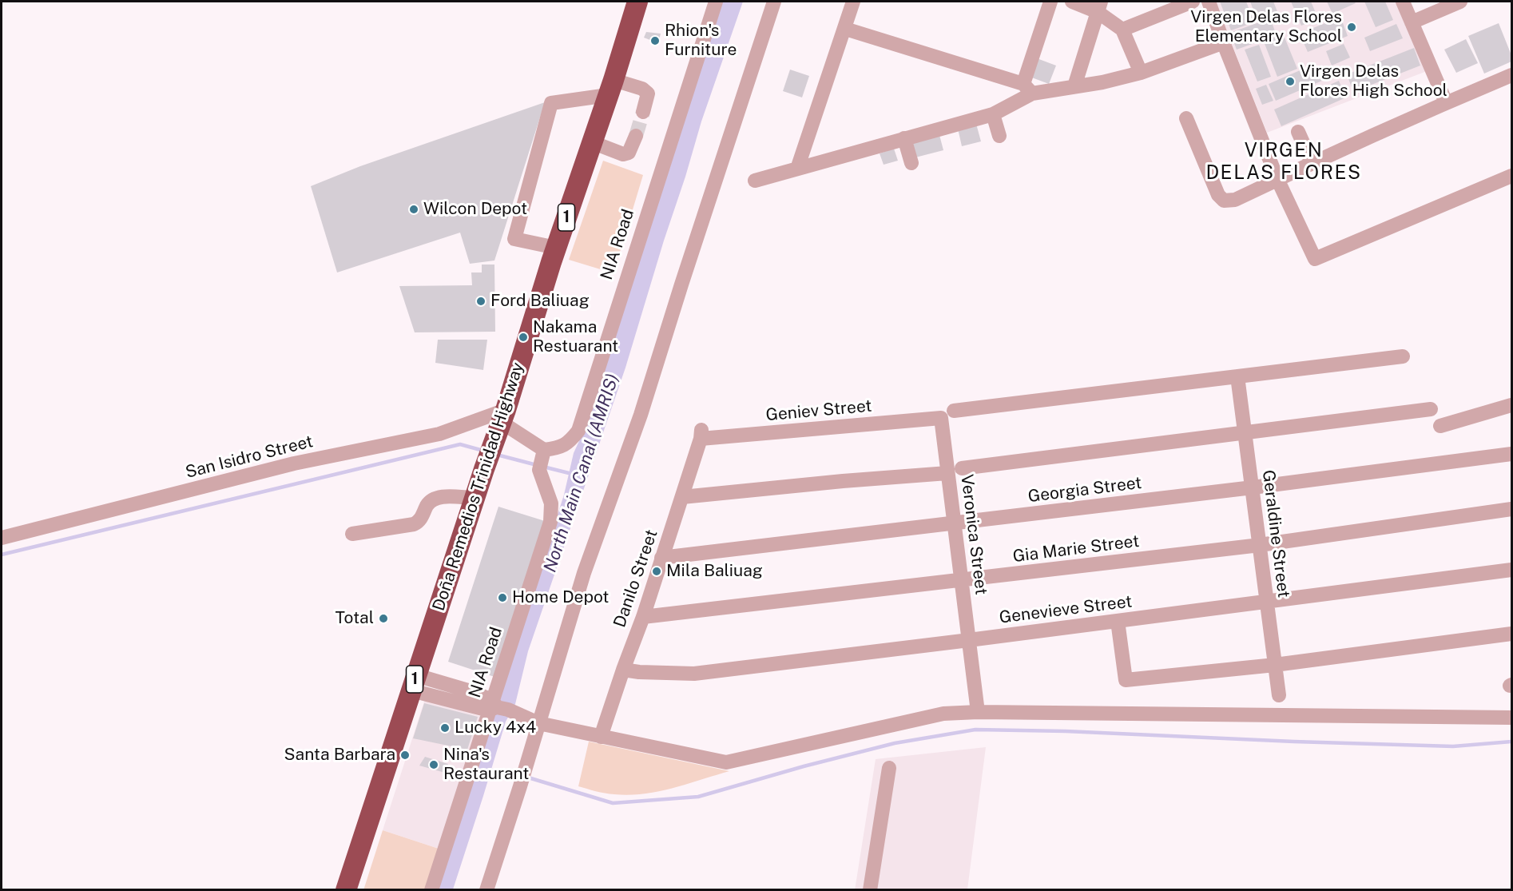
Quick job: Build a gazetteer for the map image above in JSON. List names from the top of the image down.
{
  "streets": {
    "highway": ["1", "Doña Remedios Trinidad Highway"],
    "street": [
      "NIA Road",
      "Geniev Street",
      "San Isidro Street",
      "Georgia Street",
      "Geraldine Street",
      "Veronica Street",
      "Gia Marie Street",
      "Danilo Street",
      "Genevieve Street"
    ]
  },
  "crossings": [
    ["Geniev Street", "Veronica Street"],
    ["Geniev Street", "Danilo Street"],
    ["San Isidro Street", "Doña Remedios Trinidad Highway"],
    ["Georgia Street", "Geraldine Street"],
    ["Georgia Street", "Veronica Street"],
    ["Georgia Street", "Danilo Street"],
    ["Geraldine Street", "Gia Marie Street"],
    ["Geraldine Street", "Genevieve Street"],
    ["Veronica Street", "Gia Marie Street"],
    ["Veronica Street", "Genevieve Street"],
    ["Gia Marie Street", "Danilo Street"],
    ["Danilo Street", "Genevieve Street"]
  ],
  "districts": ["VIRGEN DELAS FLORES"],
  "water": ["North Main Canal (AMRIS)"],
  "places": [
    "Virgen Delas Flores Elementary School",
    "Rhion's Furniture",
    "Virgen Delas Flores High School",
    "Wilcon Depot",
    "Ford Baliuag",
    "Nakama Restuarant",
    "Mila Baliuag",
    "Home Depot",
    "Total",
    "Lucky 4x4",
    "Santa Barbara",
    "Nina's Restaurant"
  ]
}
